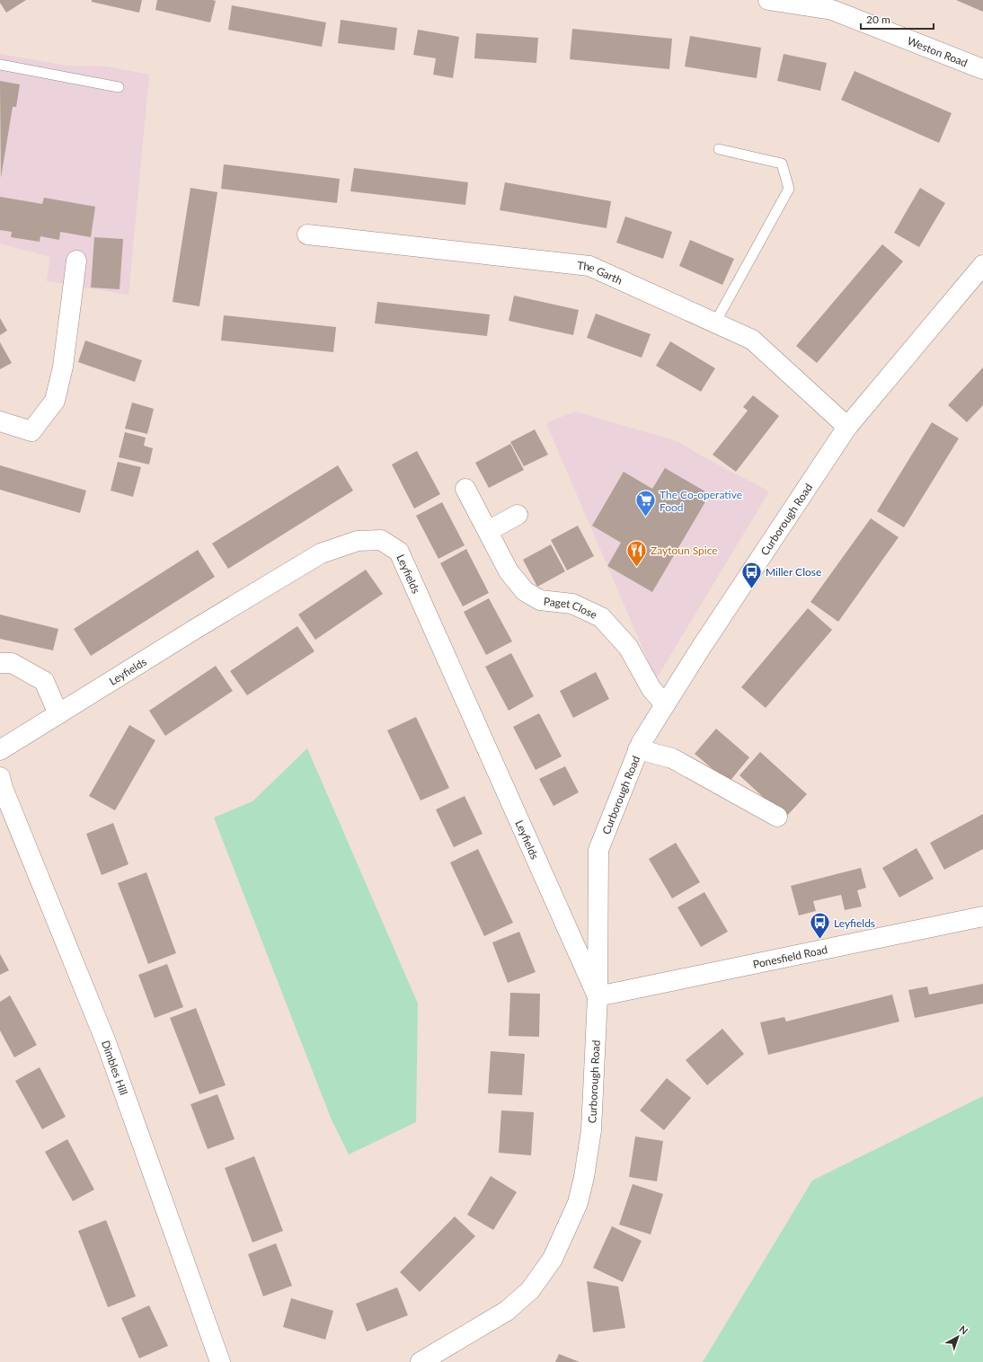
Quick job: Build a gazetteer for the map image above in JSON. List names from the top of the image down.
{
  "streets": {
    "street": [
      "Weston Road",
      "The Garth",
      "Curborough Road",
      "Leyfields",
      "Paget Close",
      "Ponesfield Road",
      "Dimbles Hill"
    ]
  },
  "crossings": [
    ["The Garth", "Curborough Road"],
    ["Curborough Road", "Leyfields"],
    ["Curborough Road", "Paget Close"],
    ["Curborough Road", "Ponesfield Road"],
    ["Leyfields", "Ponesfield Road"]
  ],
  "places": {
    "supermarket": ["The Co-operative Food"],
    "restaurant": ["Zaytoun Spice"],
    "bus stop": ["Miller Close", "Leyfields"]
  },
  "scale_bar": "20 m",
  "north": "top right"
}
